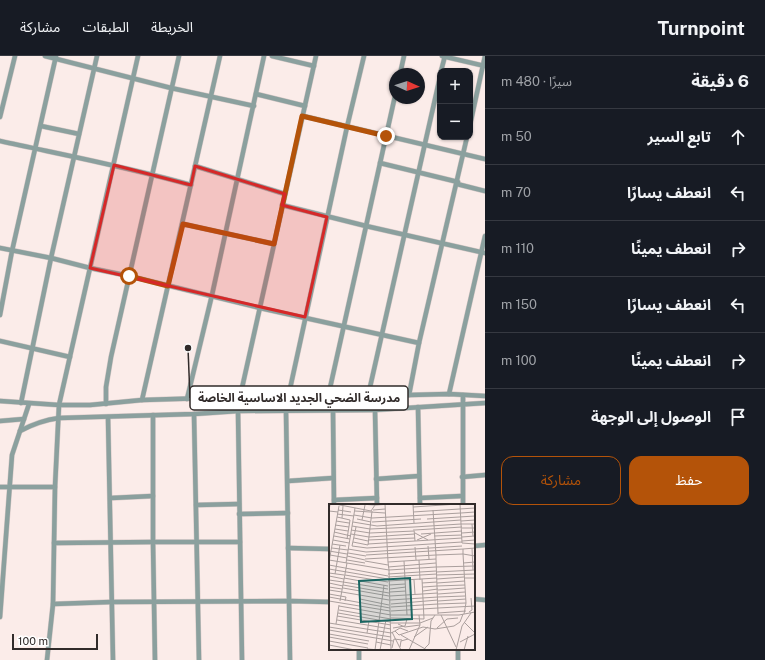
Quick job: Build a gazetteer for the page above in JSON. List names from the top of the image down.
{
  "places": ["مدرسة الضحي الجديد الاساسية الخاصة"],
  "scale_bar": "100 m",
  "north": "right",
  "page": {
    "header": "Turnpoint",
    "nav": ["الخريطة", "الطبقات", "مشاركة"],
    "heading": ["6 دقيقة", "سيرًا · 480 m"],
    "map_buttons": ["+", "−"],
    "list": [
      ["تابع السير", "50 m"],
      ["انعطف يسارًا", "70 m"],
      ["انعطف يمينًا", "110 m"],
      ["انعطف يسارًا", "150 m"],
      ["انعطف يمينًا", "100 m"],
      "الوصول إلى الوجهة"
    ],
    "buttons": ["حفظ", "مشاركة"],
    "scale": "100 m"
  }
}
